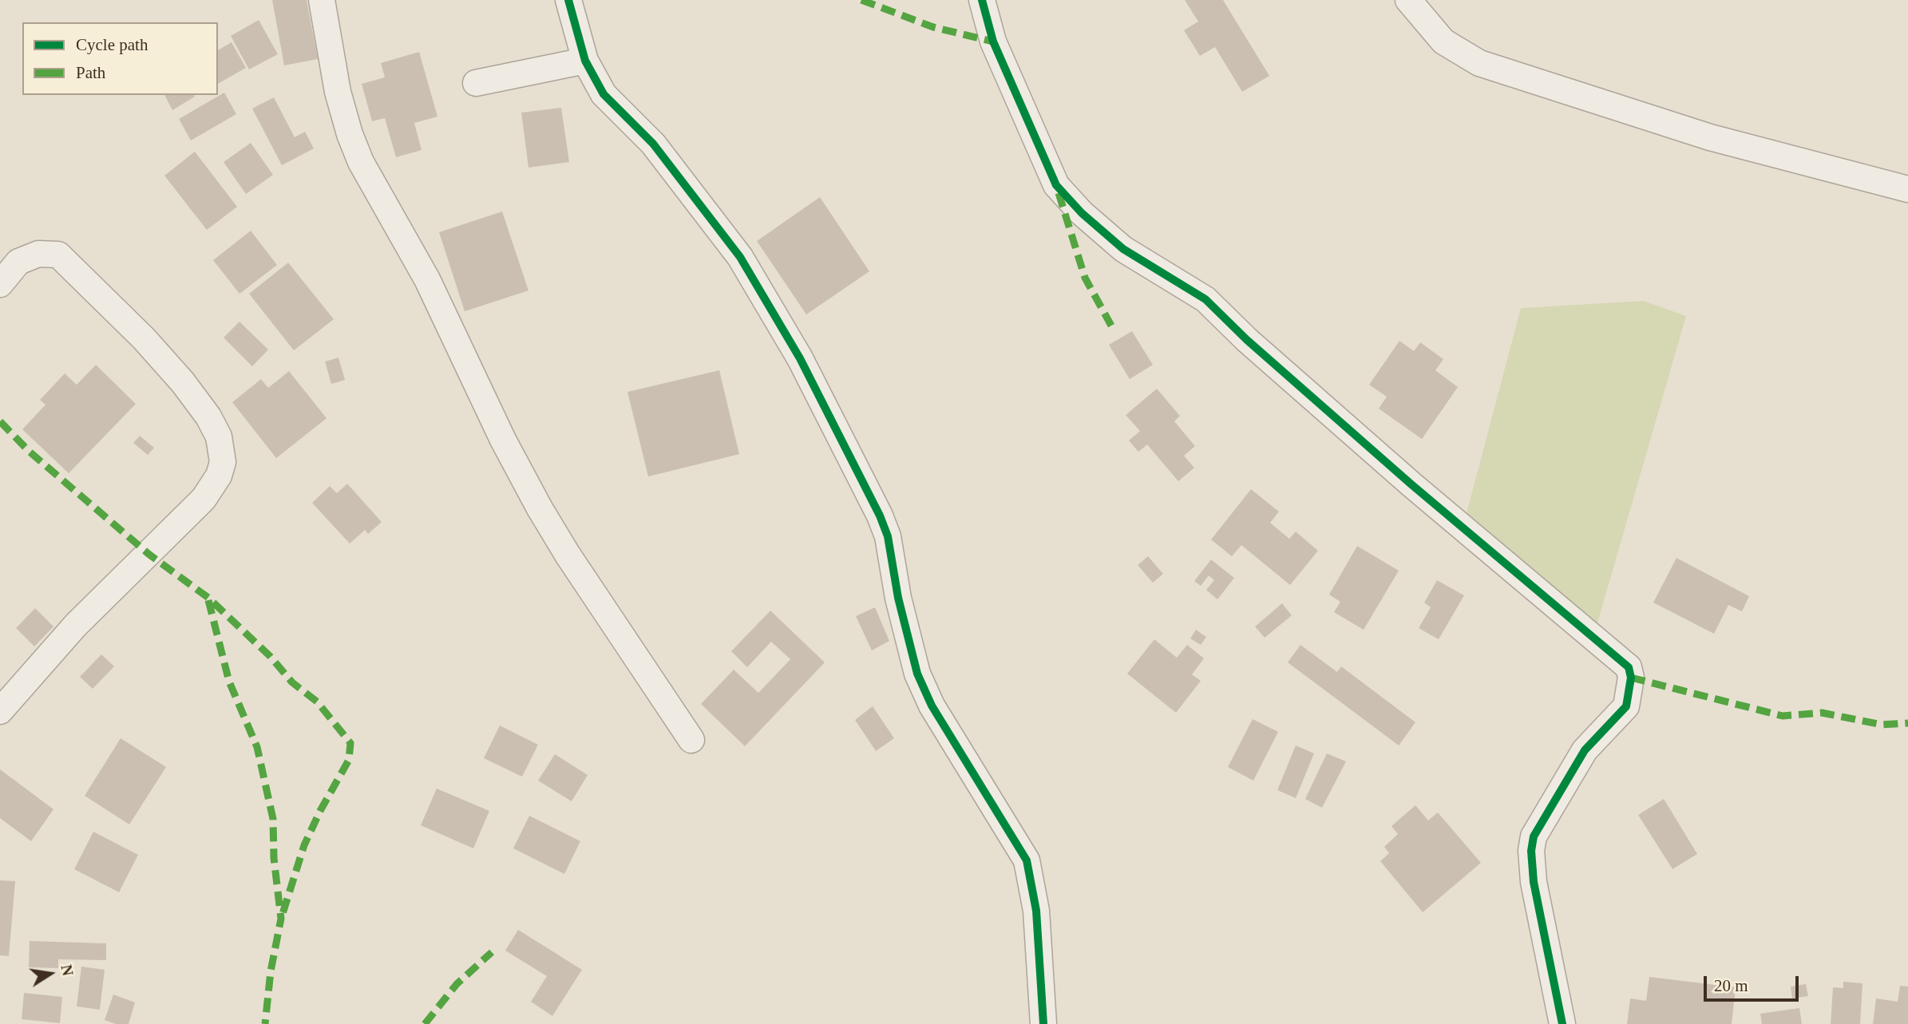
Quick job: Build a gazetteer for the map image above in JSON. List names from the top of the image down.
{
  "legend": ["Cycle path", "Path"],
  "scale_bar": "20 m",
  "north": "right"
}
